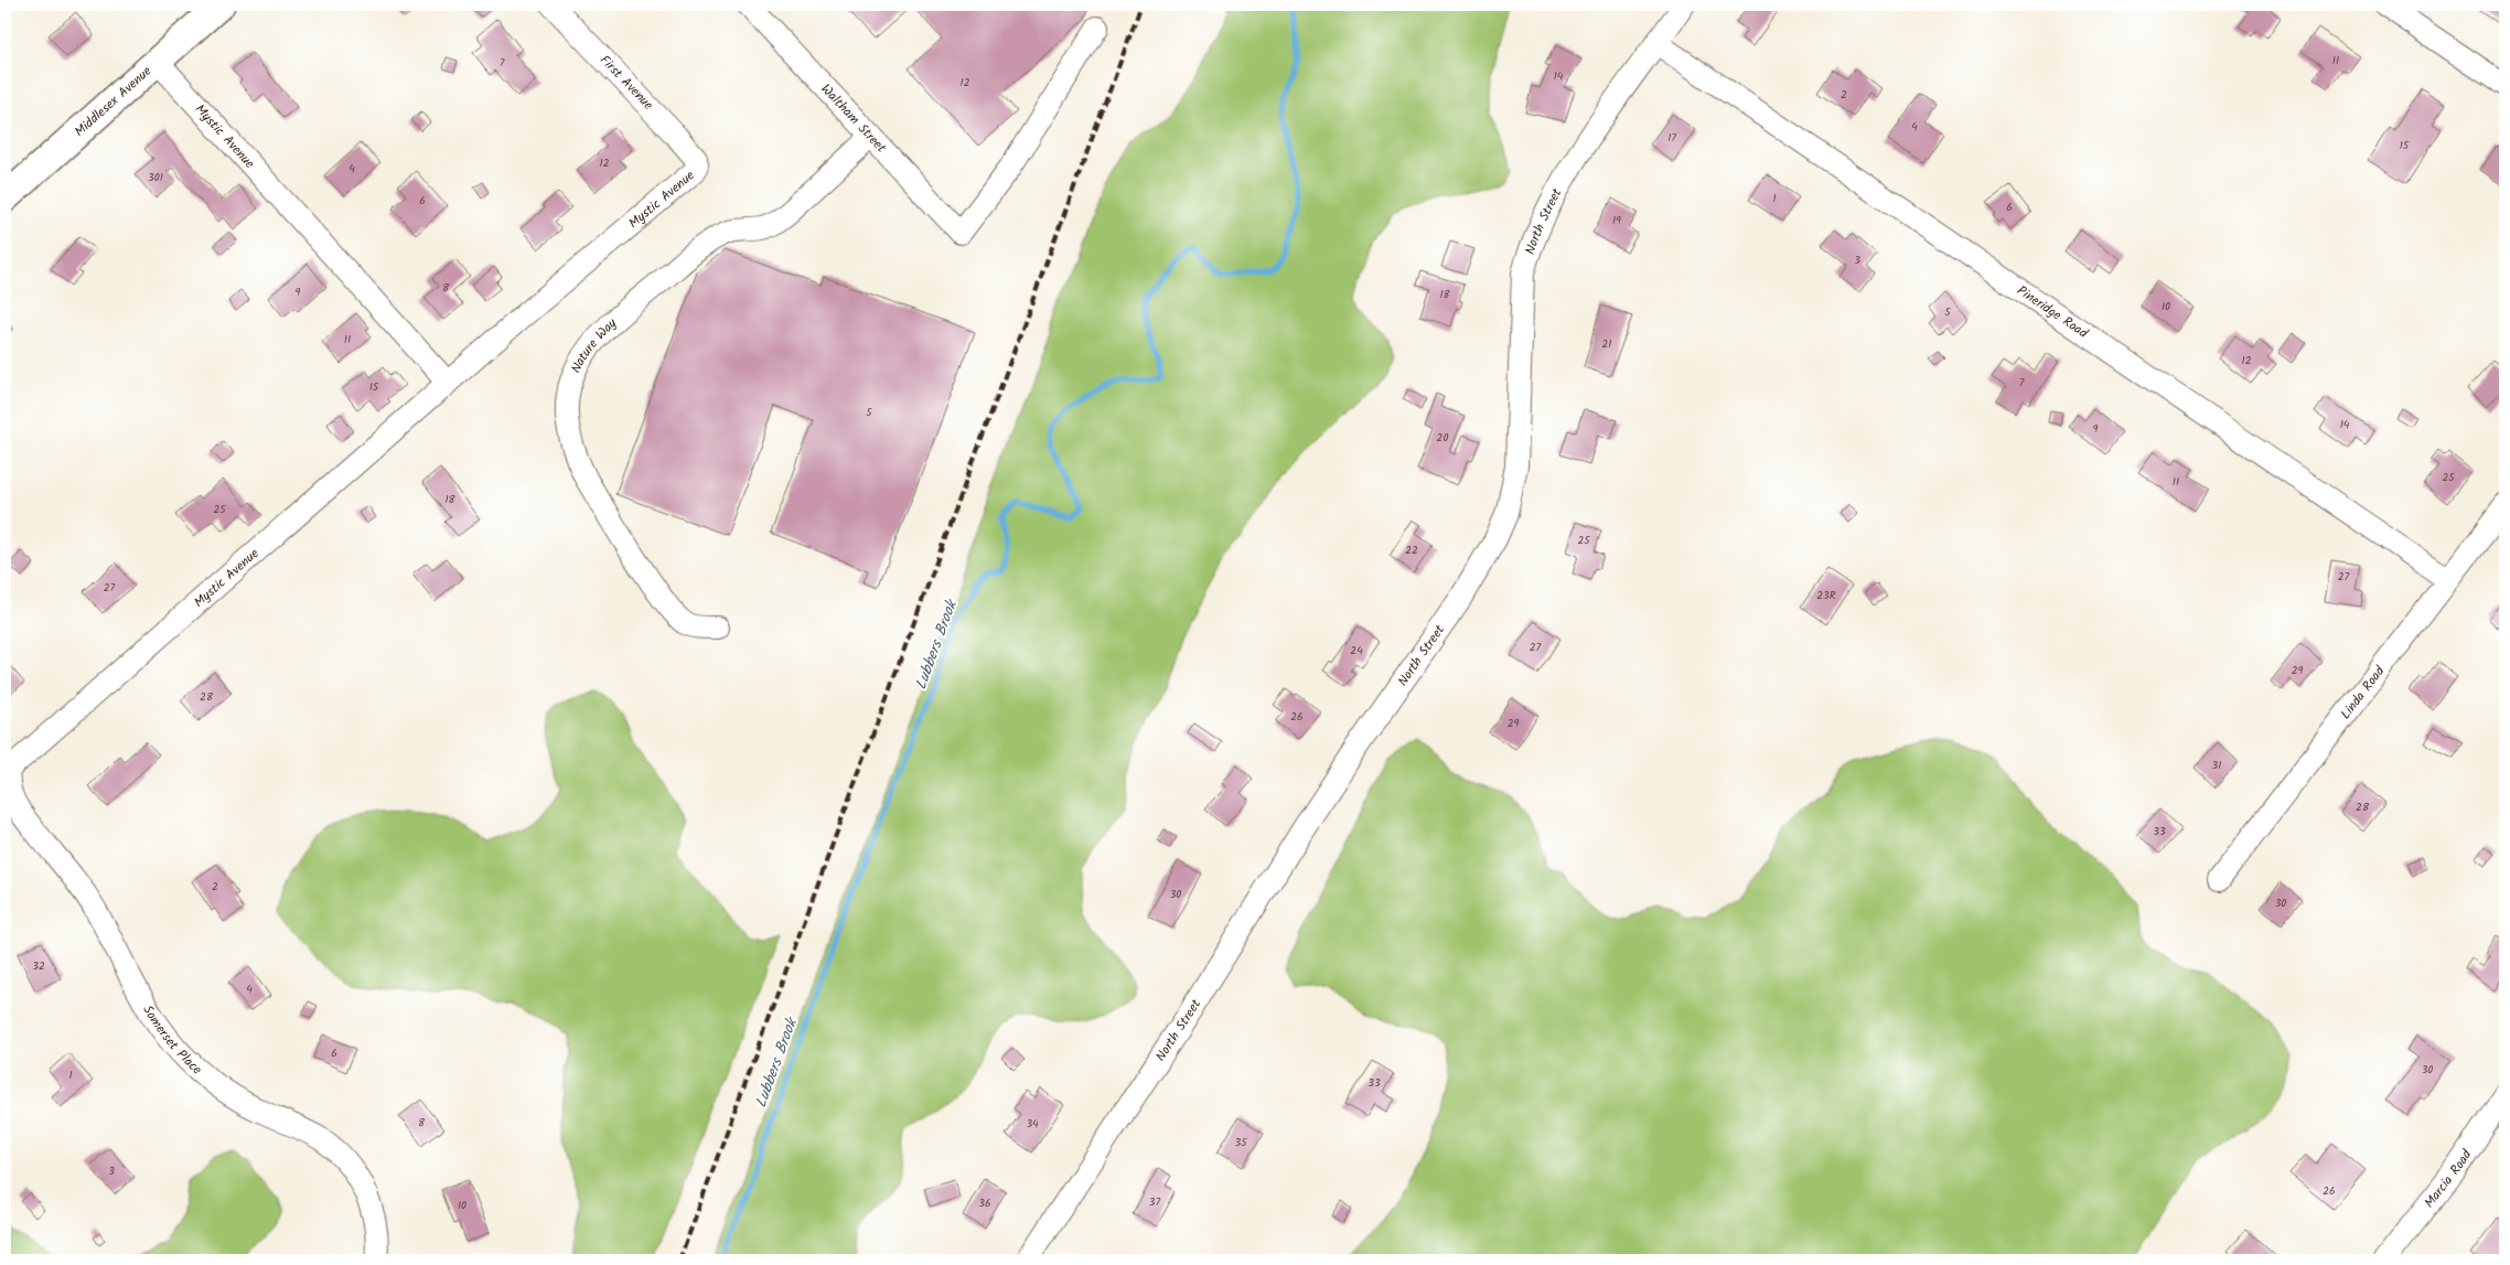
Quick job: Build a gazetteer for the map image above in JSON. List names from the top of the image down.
{
  "streets": {
    "main road": ["Middlesex Avenue"],
    "street": [
      "First Avenue",
      "Waltham Street",
      "Mystic Avenue",
      "North Street",
      "Pineridge Road",
      "Nature Way",
      "Linda Road",
      "Somerset Place",
      "Marcia Road"
    ]
  },
  "crossings": [
    ["First Avenue", "Mystic Avenue"],
    ["Middlesex Avenue", "Mystic Avenue"],
    ["Waltham Street", "Nature Way"],
    ["Mystic Avenue", "Somerset Place"],
    ["North Street", "Pineridge Road"],
    ["Pineridge Road", "Linda Road"]
  ],
  "water": ["Lubbers Brook"],
  "house_numbers": [
    "11",
    "7",
    "14",
    "12",
    "2",
    "4",
    "17",
    "15",
    "12",
    "4",
    "301",
    "1",
    "6",
    "6",
    "19",
    "3",
    "8",
    "9",
    "18",
    "10",
    "5",
    "11",
    "21",
    "12",
    "7",
    "15",
    "5",
    "14",
    "9",
    "20",
    "25",
    "11",
    "18",
    "25",
    "25",
    "22",
    "27",
    "27",
    "23R",
    "27",
    "24",
    "29",
    "28",
    "26",
    "29",
    "31",
    "28",
    "33",
    "2",
    "30",
    "30",
    "32",
    "4",
    "6",
    "30",
    "1",
    "33",
    "8",
    "34",
    "35",
    "3",
    "26",
    "37",
    "36",
    "10"
  ]
}
